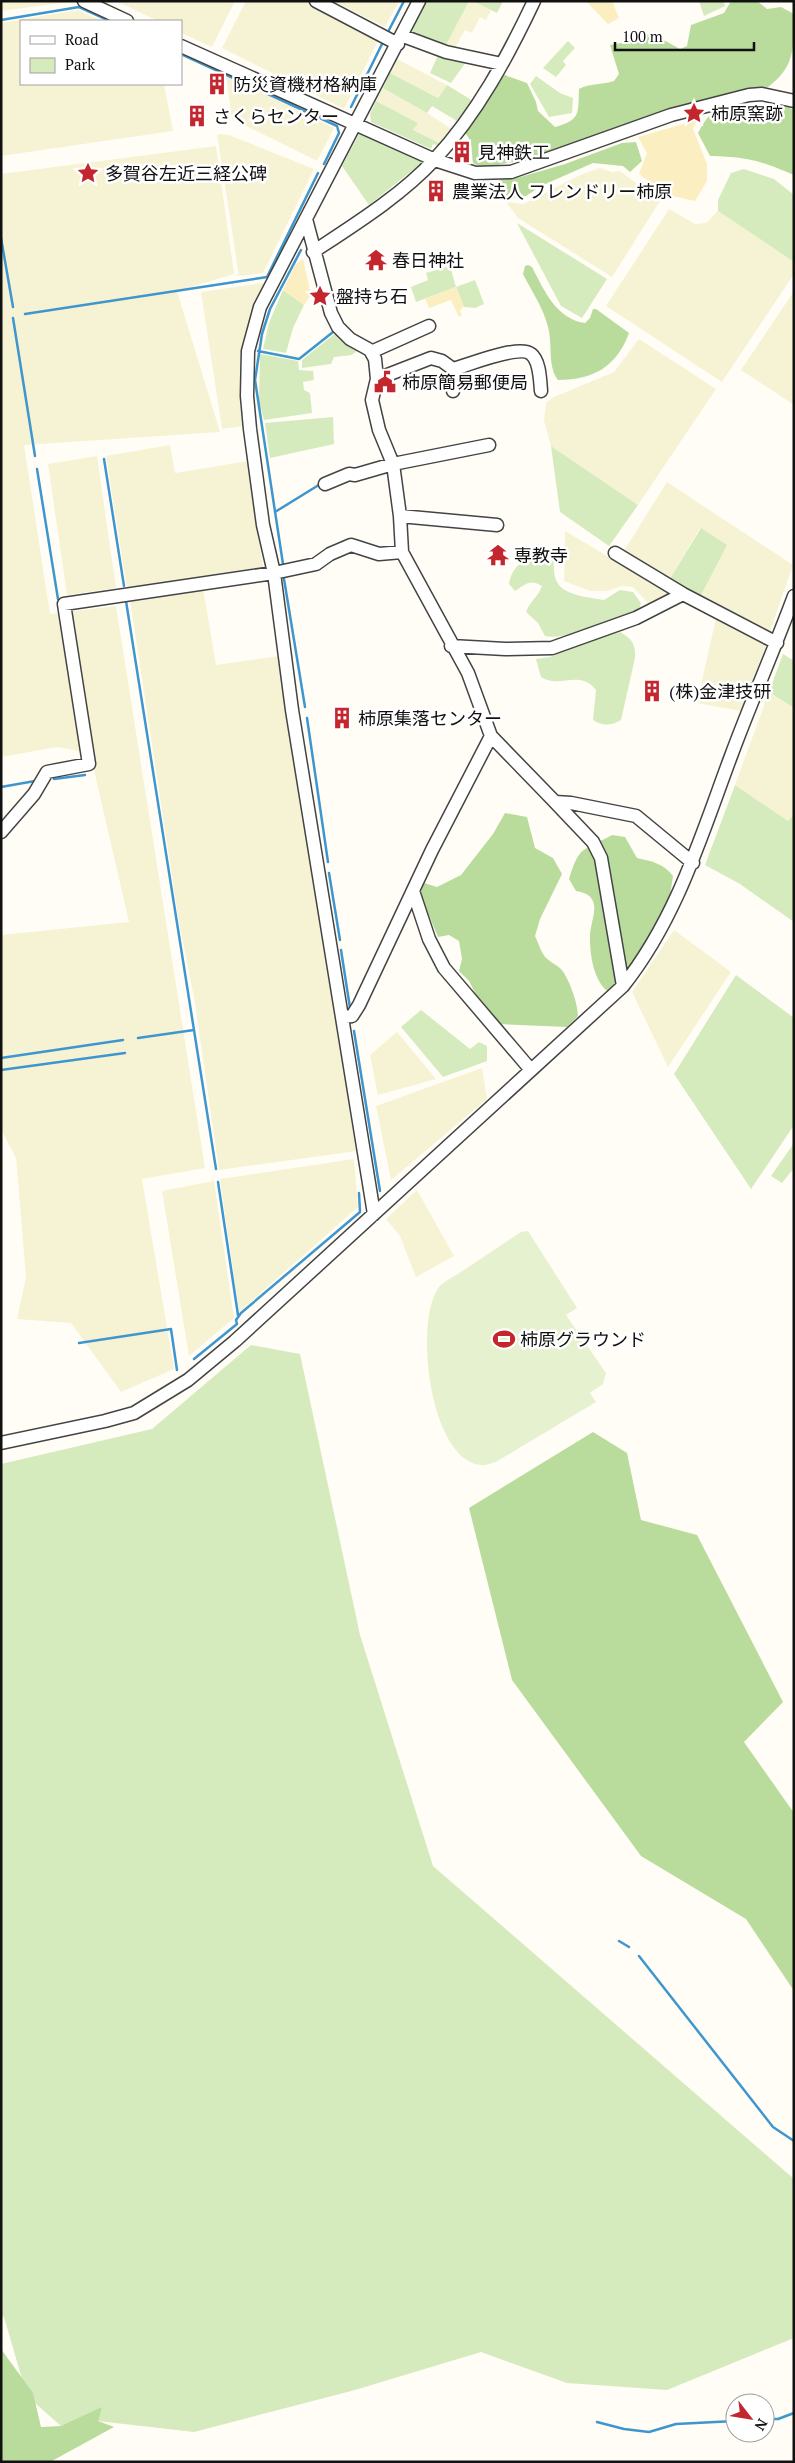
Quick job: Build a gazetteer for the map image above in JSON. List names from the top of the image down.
{
  "places": {
    "building": [
      "防災資機材格納庫",
      "さくらセンター",
      "見神鉄工",
      "農業法人 フレンドリー柿原",
      "(株)金津技研",
      "柿原集落センター"
    ],
    "place": ["柿原窯跡", "多賀谷左近三経公碑", "盤持ち石"],
    "temple": ["春日神社", "専教寺"],
    "public building": ["柿原簡易郵便局"],
    "sports": ["柿原グラウンド"]
  },
  "legend": ["Road", "Park"],
  "scale_bar": "100 m",
  "north": "bottom right"
}
